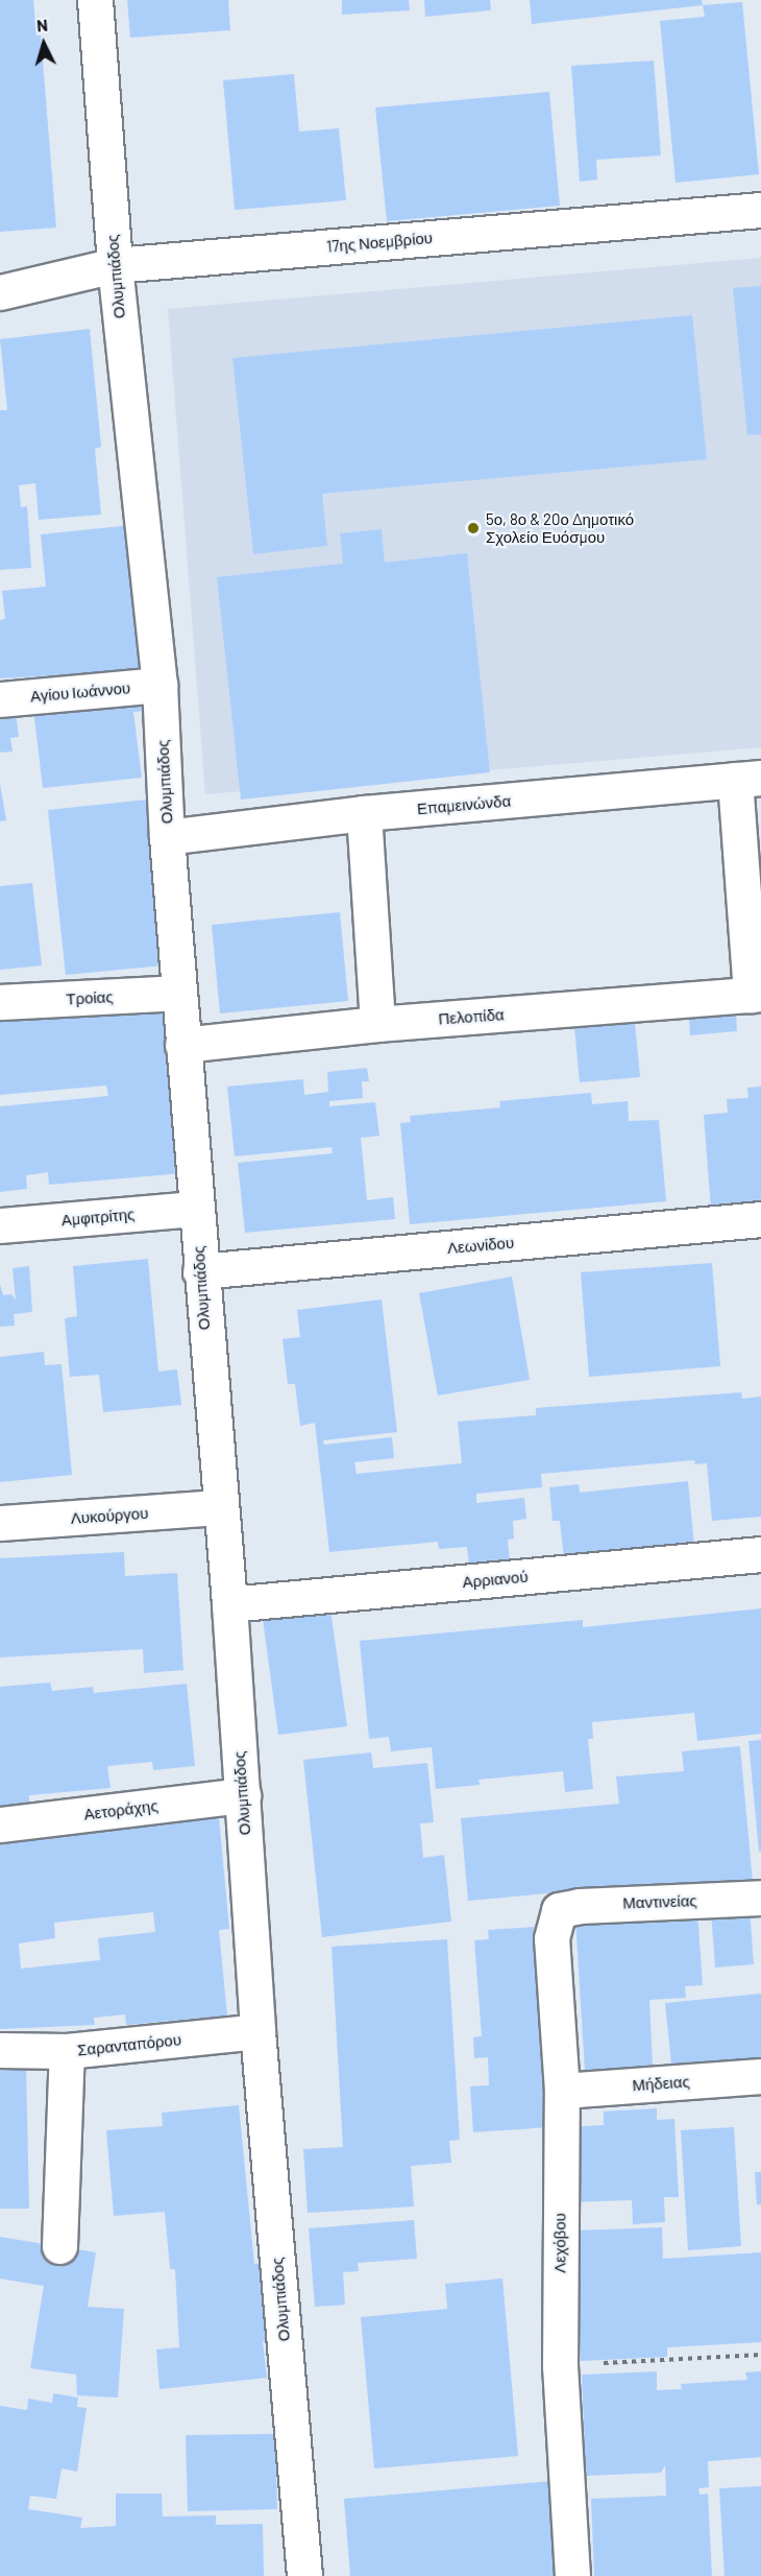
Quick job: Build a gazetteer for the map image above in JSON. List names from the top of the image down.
{
  "streets": {
    "street": [
      "17ης Νοεμβρίου",
      "Ολυμπιάδος",
      "Αγίου Ιωάννου",
      "Επαμεινώνδα",
      "Τροίας",
      "Πελοπίδα",
      "Αμφιτρίτης",
      "Λεωνίδου",
      "Λυκούργου",
      "Αρριανού",
      "Αετοράχης",
      "Μαντινείας",
      "Σαρανταπόρου",
      "Μήδειας",
      "Λεχόβου"
    ]
  },
  "crossings": [
    ["17ης Νοεμβρίου", "Ολυμπιάδος"],
    ["Ολυμπιάδος", "Αγίου Ιωάννου"],
    ["Ολυμπιάδος", "Επαμεινώνδα"],
    ["Ολυμπιάδος", "Τροίας"],
    ["Ολυμπιάδος", "Πελοπίδα"],
    ["Ολυμπιάδος", "Αμφιτρίτης"],
    ["Ολυμπιάδος", "Λεωνίδου"],
    ["Ολυμπιάδος", "Λυκούργου"],
    ["Ολυμπιάδος", "Αρριανού"],
    ["Ολυμπιάδος", "Αετοράχης"],
    ["Ολυμπιάδος", "Σαρανταπόρου"],
    ["Μαντινείας", "Λεχόβου"],
    ["Μήδειας", "Λεχόβου"]
  ],
  "places": ["5ο, 8ο & 20ο Δημοτικό Σχολείο Ευόσμου"],
  "north": "top"
}
